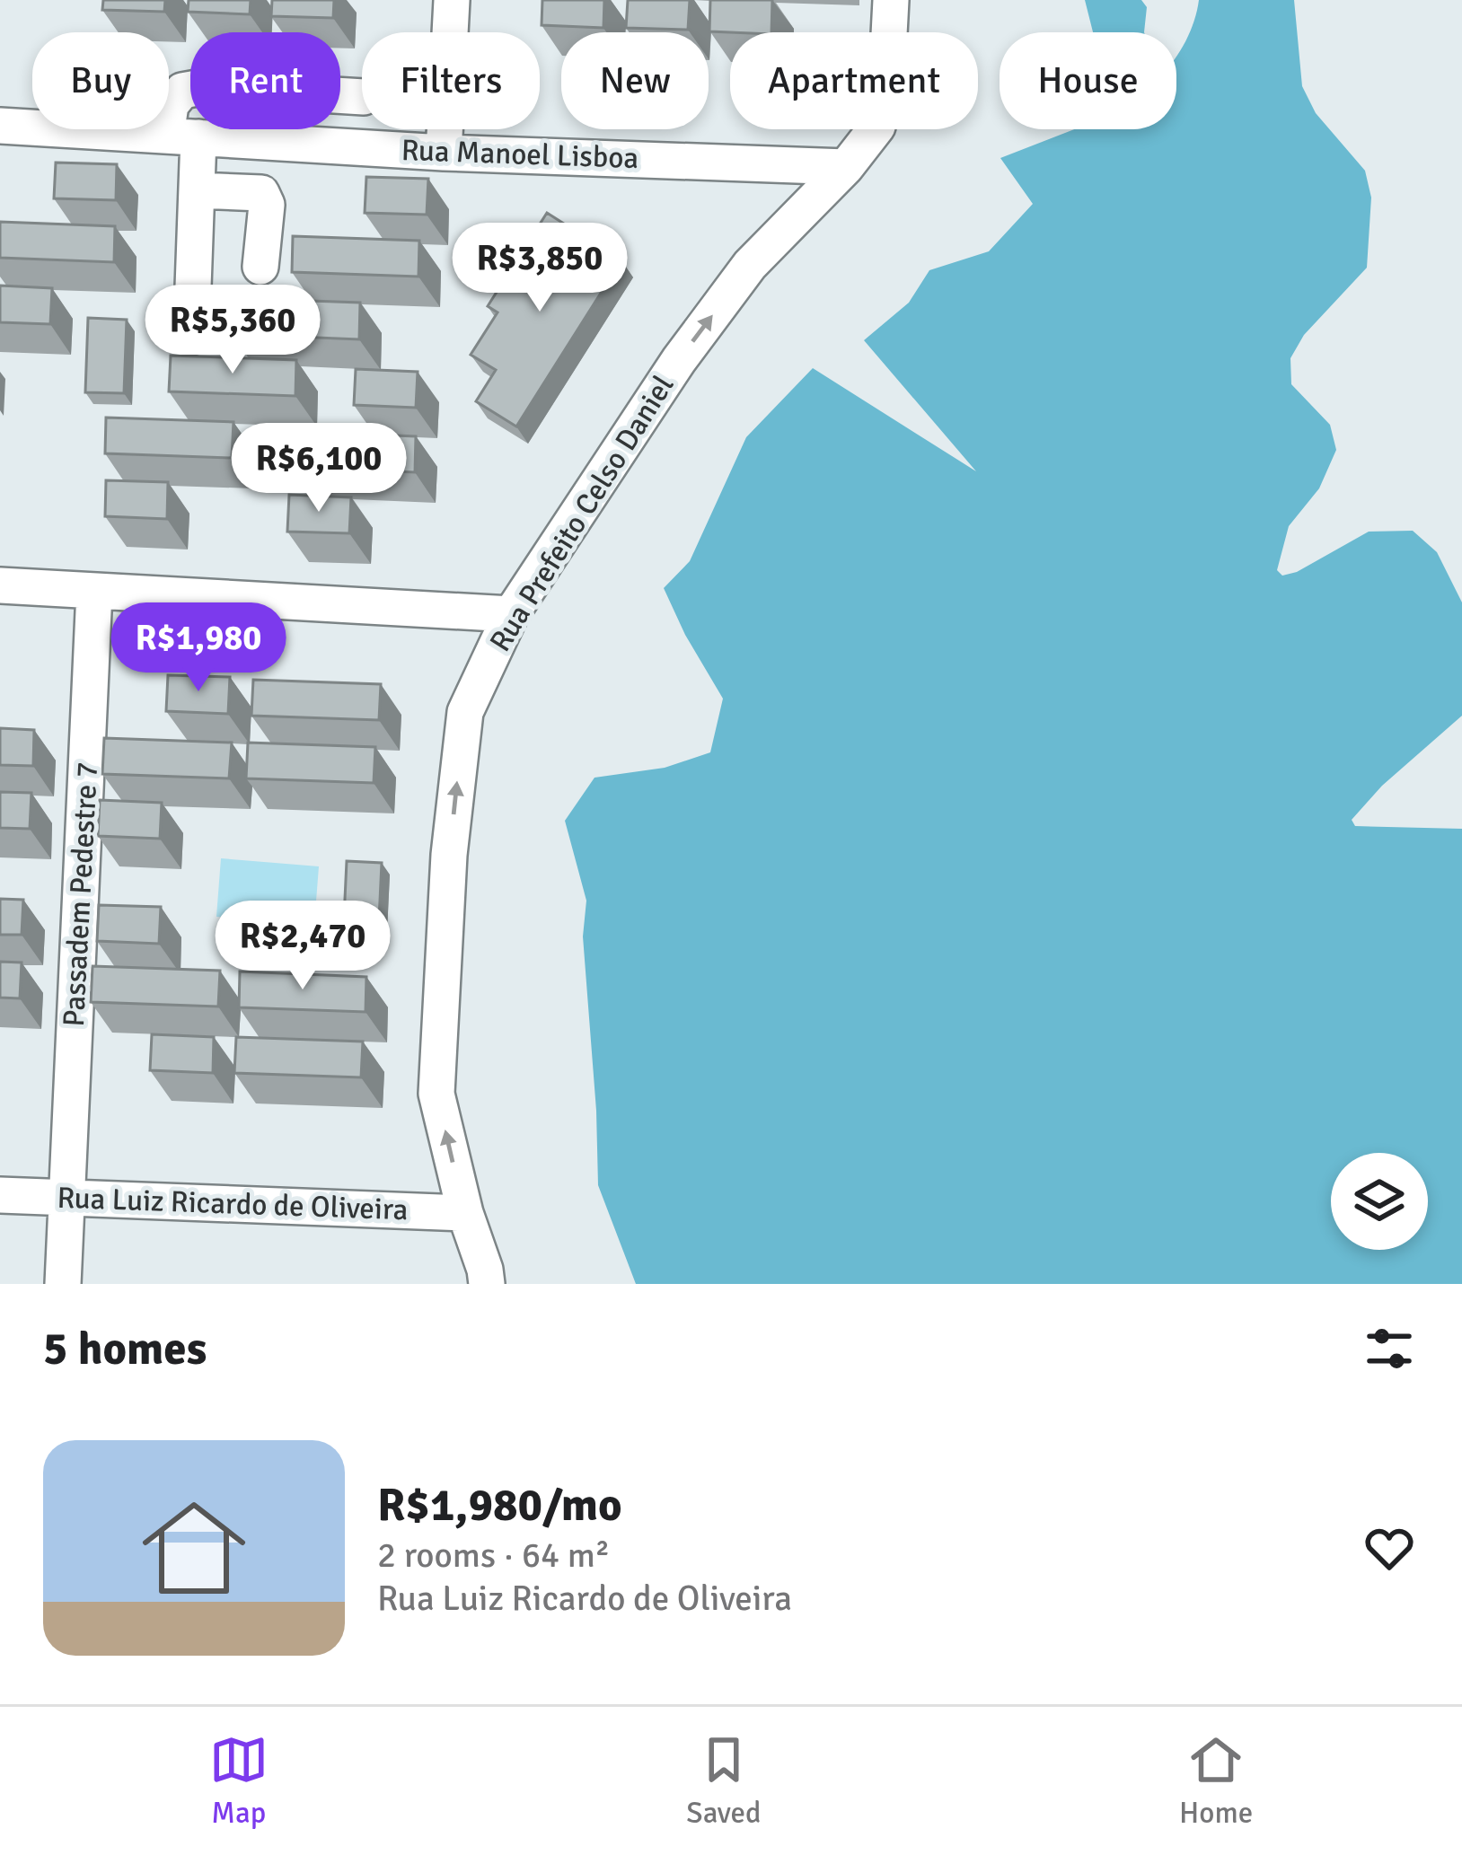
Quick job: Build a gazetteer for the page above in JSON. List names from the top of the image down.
{
  "streets": {
    "street": [
      "Rua Manoel Lisboa",
      "Rua Prefeito Celso Daniel",
      "Passadem Pedestre 7",
      "Rua Luiz Ricardo de Oliveira"
    ]
  },
  "crossings": [
    ["Rua Manoel Lisboa", "Rua Prefeito Celso Daniel"],
    ["Rua Prefeito Celso Daniel", "Rua Luiz Ricardo de Oliveira"],
    ["Passadem Pedestre 7", "Rua Luiz Ricardo de Oliveira"]
  ],
  "one_way": ["Rua Prefeito Celso Daniel"],
  "page": {
    "chip": [
      "Buy",
      "Rent",
      "Filters",
      "New",
      "Apartment",
      "House"
    ],
    "price": [
      "R$3,850",
      "R$5,360",
      "R$6,100",
      "R$1,980",
      "R$2,470"
    ],
    "heading": "5 homes",
    "list": [
      {
        "name": "R$1,980/mo",
        "note": "2 rooms · 64 m² · Rua Luiz Ricardo de Oliveira"
      }
    ],
    "tabs": ["Map", "Saved", "Home"]
  }
}
